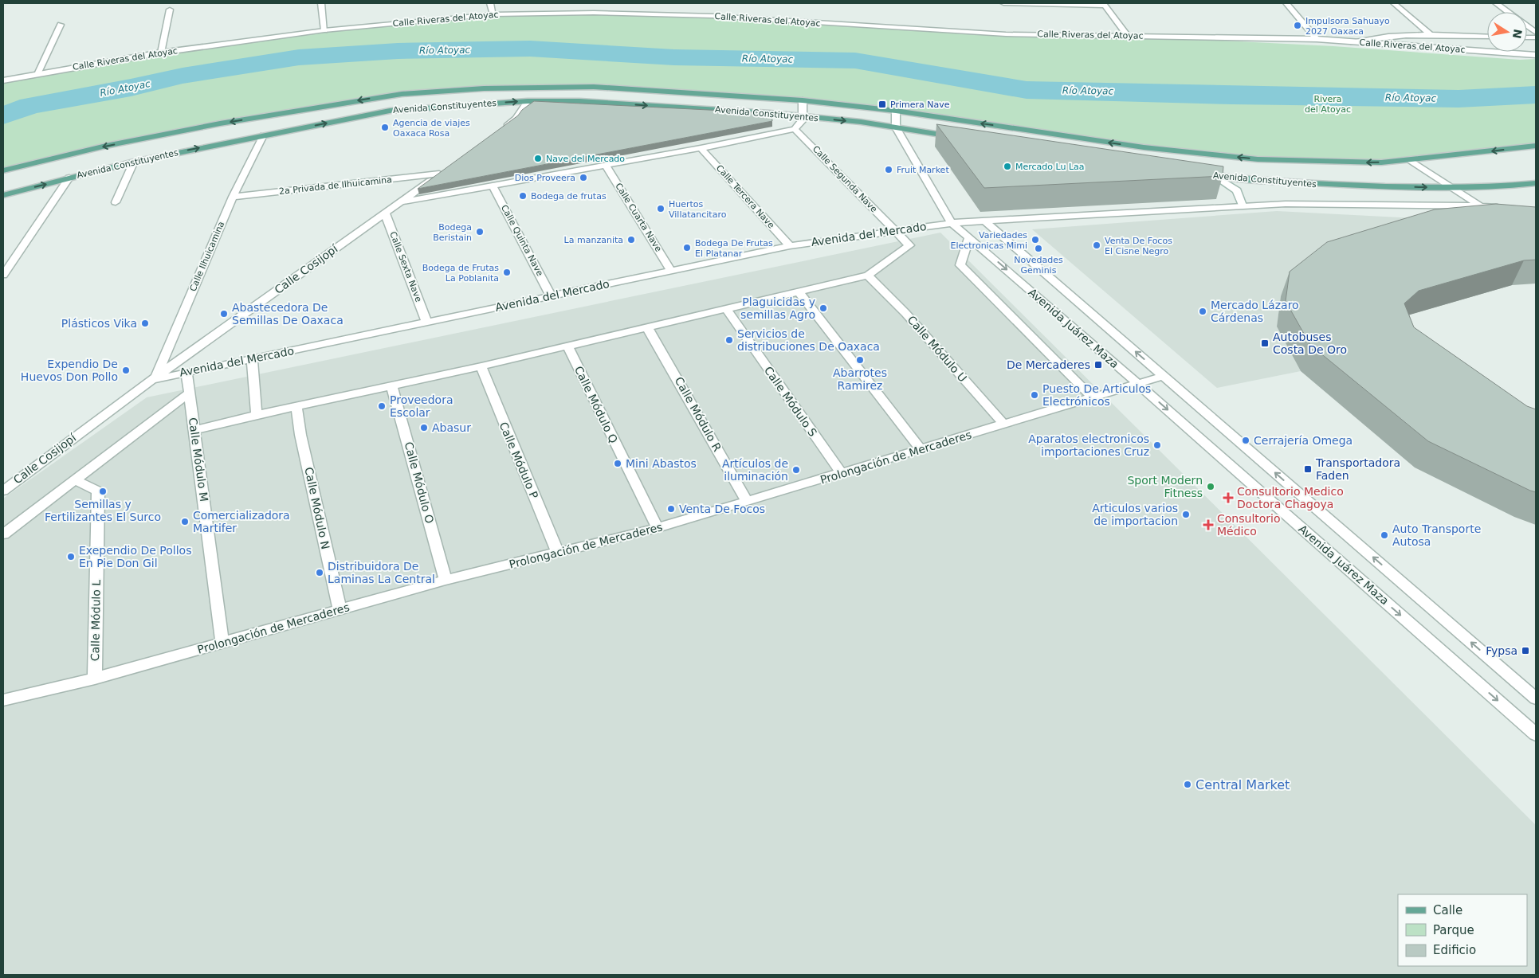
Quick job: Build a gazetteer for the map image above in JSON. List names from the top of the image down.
{
  "streets": {
    "main road": ["Avenida Constituyentes"],
    "street": [
      "Calle Riveras del Atoyac",
      "Calle Segunda Nave",
      "2a Privada de Ilhuicamina",
      "Calle Tercera Nave",
      "Calle Cuarta Nave",
      "Avenida del Mercado",
      "Calle Quinta Nave",
      "Calle Ilhuicamina",
      "Calle Sexta Nave",
      "Calle Cosijopí",
      "Avenida Juárez Maza",
      "Calle Módulo U",
      "Calle Módulo S",
      "Calle Módulo Q",
      "Calle Módulo R",
      "Prolongación de Mercaderes",
      "Calle Módulo M",
      "Calle Módulo P",
      "Calle Módulo O",
      "Calle Módulo N",
      "Calle Módulo L"
    ]
  },
  "crossings": [
    ["Avenida Constituyentes", "Calle Ilhuicamina"],
    ["Calle Segunda Nave", "Avenida del Mercado"],
    ["Calle Segunda Nave", "Calle Módulo U"],
    ["2a Privada de Ilhuicamina", "Calle Ilhuicamina"],
    ["2a Privada de Ilhuicamina", "Calle Cosijopí"],
    ["Calle Tercera Nave", "Avenida del Mercado"],
    ["Calle Cuarta Nave", "Avenida del Mercado"],
    ["Avenida del Mercado", "Calle Quinta Nave"],
    ["Avenida del Mercado", "Calle Ilhuicamina"],
    ["Avenida del Mercado", "Calle Sexta Nave"],
    ["Avenida del Mercado", "Calle Cosijopí"],
    ["Avenida del Mercado", "Avenida Juárez Maza"],
    ["Avenida del Mercado", "Calle Módulo M"],
    ["Calle Ilhuicamina", "Calle Cosijopí"],
    ["Calle Sexta Nave", "Calle Cosijopí"],
    ["Avenida Juárez Maza", "Prolongación de Mercaderes"],
    ["Calle Módulo U", "Prolongación de Mercaderes"],
    ["Calle Módulo S", "Prolongación de Mercaderes"],
    ["Calle Módulo Q", "Prolongación de Mercaderes"],
    ["Calle Módulo R", "Prolongación de Mercaderes"],
    ["Prolongación de Mercaderes", "Calle Módulo M"],
    ["Prolongación de Mercaderes", "Calle Módulo P"],
    ["Prolongación de Mercaderes", "Calle Módulo O"],
    ["Prolongación de Mercaderes", "Calle Módulo N"],
    ["Prolongación de Mercaderes", "Calle Módulo L"]
  ],
  "water": ["Río Atoyac"],
  "parks": ["Rivera del Atoyac"],
  "places": {
    "other": [
      "Impulsora Sahuayo 2027 Oaxaca",
      "Agencia de viajes Oaxaca Rosa",
      "Nave del Mercado",
      "Mercado Lu Laa",
      "Fruit Market",
      "Dios Proveera",
      "Bodega de frutas",
      "Huertos Villatancitaro",
      "Bodega Beristain",
      "La manzanita",
      "Variedades Electronicas Mimi",
      "Venta De Focos El Cisne Negro",
      "Bodega De Frutas El Platanar",
      "Novedades Geminis",
      "Bodega de Frutas La Poblanita",
      "Plaguicidas y semillas Agro",
      "Mercado Lázaro Cárdenas",
      "Abastecedora De Semillas De Oaxaca",
      "Plásticos Vika",
      "Servicios de distribuciones De Oaxaca",
      "Abarrotes Ramirez",
      "Expendio De Huevos Don Pollo",
      "Puesto De Articulos Electrónicos",
      "Proveedora Escolar",
      "Abasur",
      "Cerrajería Omega",
      "Aparatos electronicos importaciones Cruz",
      "Mini Abastos",
      "Artículos de iluminación",
      "Sport Modern Fitness",
      "Semillas y Fertilizantes El Surco",
      "Venta De Focos",
      "Articulos varios de importacion",
      "Comercializadora Martifer",
      "Auto Transporte Autosa",
      "Exependio De Pollos En Pie Don Gil",
      "Distribuidora De Laminas La Central",
      "Central Market"
    ],
    "transit": [
      "Primera Nave",
      "Autobuses Costa De Oro",
      "De Mercaderes",
      "Transportadora Faden",
      "Fypsa"
    ],
    "health": ["Consultorio Medico Doctora Chagoya", "Consultorio Médico"]
  },
  "legend": ["Calle", "Parque", "Edificio"],
  "north": "right"
}
